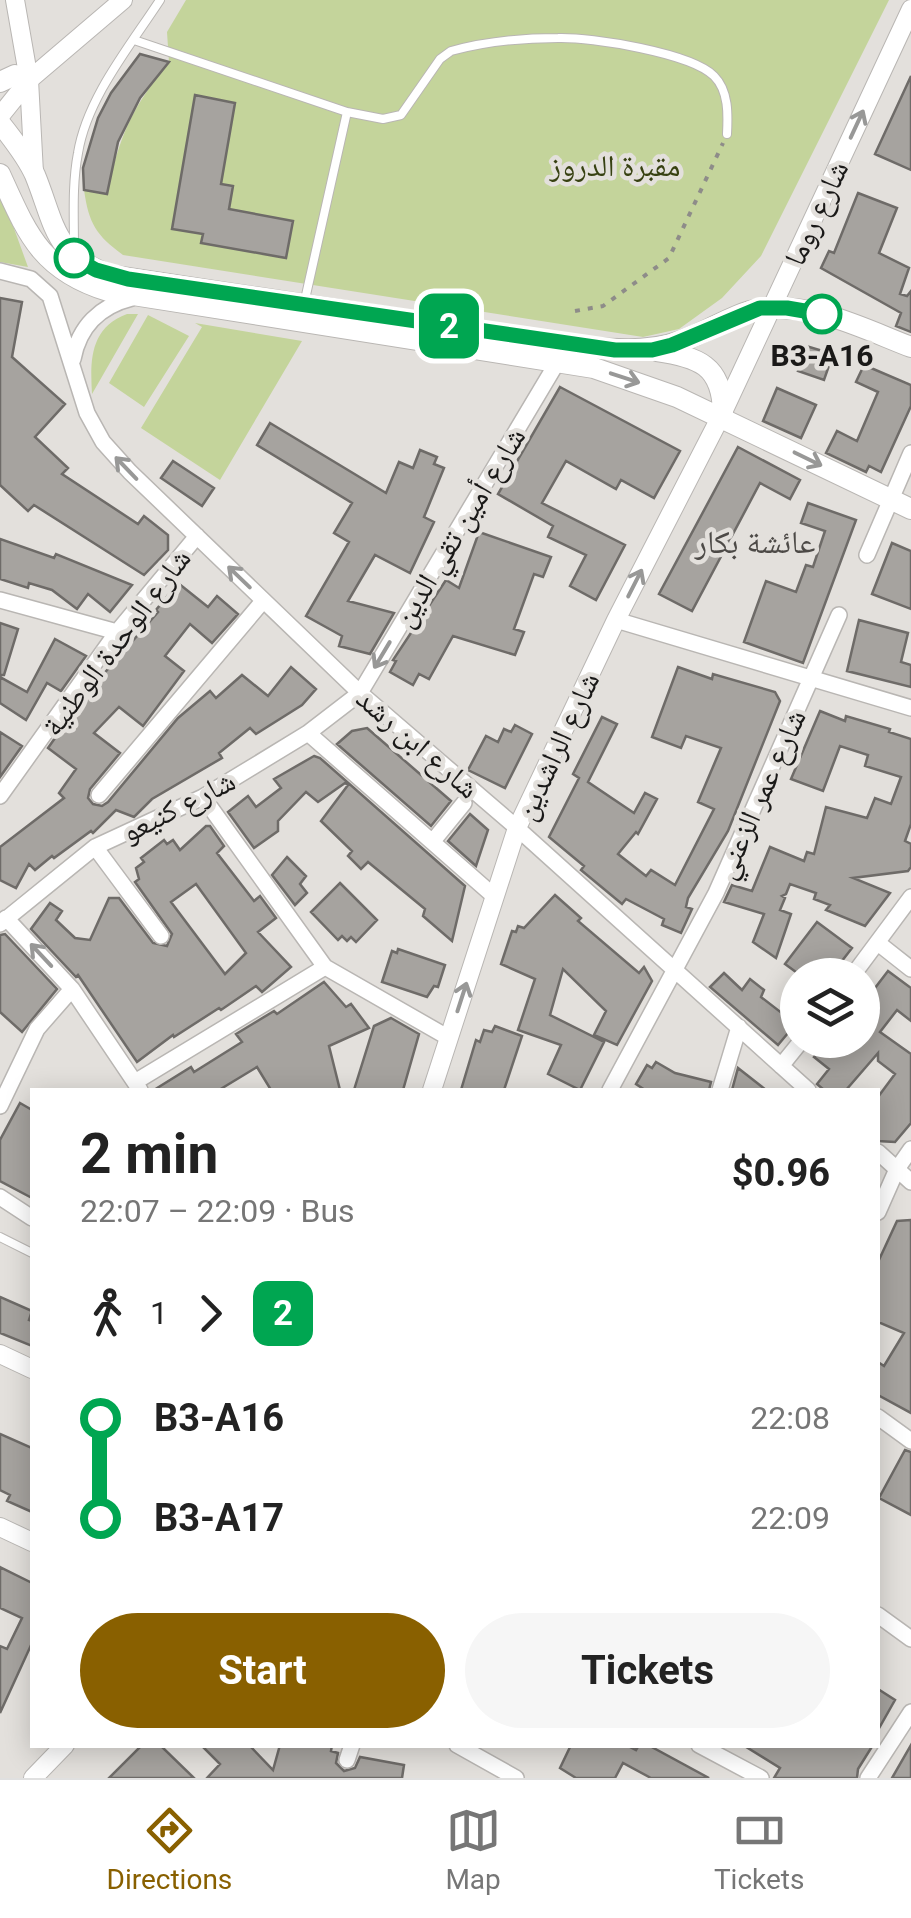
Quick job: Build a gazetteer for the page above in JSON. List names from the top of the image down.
{
  "streets": {
    "street": [
      "شارع روما",
      "شارع أمين تقي الدين",
      "شارع الوحدة الوطنية",
      "شارع ابن رشد",
      "شارع الراشدين",
      "شارع عمر الزعني",
      "شارع كنيعو"
    ]
  },
  "crossings": [
    ["شارع روما", "شارع الراشدين"],
    ["شارع أمين تقي الدين", "شارع ابن رشد"],
    ["شارع أمين تقي الدين", "شارع كنيعو"],
    ["شارع الوحدة الوطنية", "شارع ابن رشد"],
    ["شارع ابن رشد", "شارع الراشدين"],
    ["شارع ابن رشد", "شارع عمر الزعني"],
    ["شارع ابن رشد", "شارع كنيعو"]
  ],
  "one_way": ["شارع روما", "شارع أمين تقي الدين", "شارع الراشدين"],
  "districts": ["عائشة بكار"],
  "parks": ["مقبرة الدروز"],
  "places": ["B3-A16"],
  "lines": ["bus line 2"],
  "page": {
    "on_map": "2",
    "heading": ["2 min", "22:07 – 22:09 · Bus", "$0.96"],
    "legs": ["1", "2"],
    "list": [
      {
        "name": "B3-A16",
        "value": "22:08"
      },
      {
        "name": "B3-A17",
        "value": "22:09"
      }
    ],
    "buttons": ["Start", "Tickets"],
    "tabs": ["Directions", "Map", "Tickets"]
  }
}
